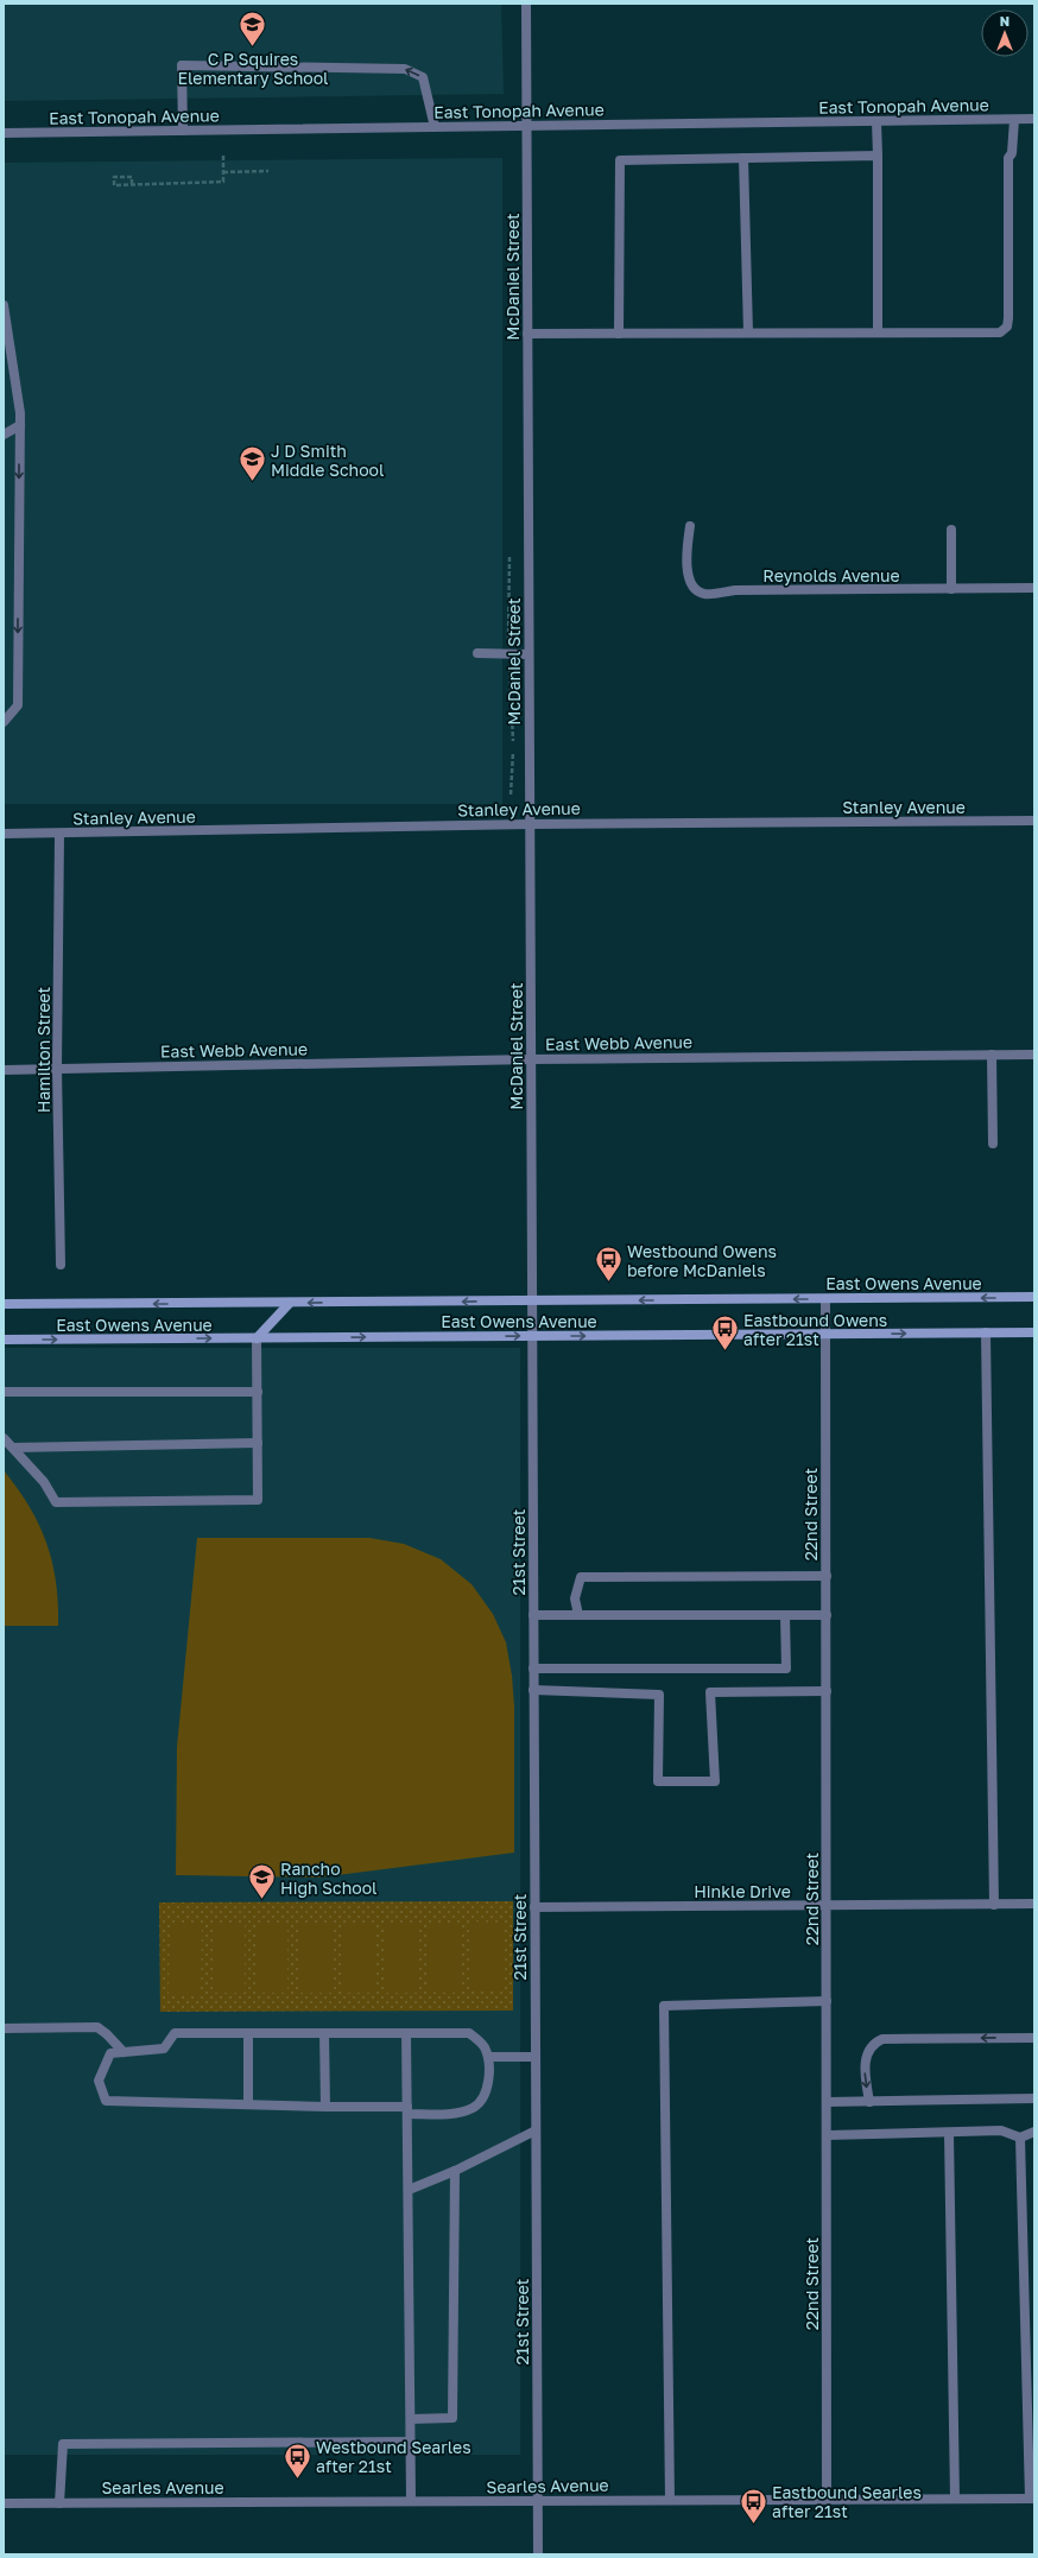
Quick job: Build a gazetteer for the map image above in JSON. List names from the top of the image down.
{
  "streets": {
    "main road": ["East Owens Avenue"],
    "street": [
      "East Tonopah Avenue",
      "McDaniel Street",
      "Reynolds Avenue",
      "Stanley Avenue",
      "East Webb Avenue",
      "Hamilton Street",
      "22nd Street",
      "21st Street",
      "Hinkle Drive",
      "Searles Avenue"
    ]
  },
  "crossings": [
    ["East Tonopah Avenue", "McDaniel Street"],
    ["McDaniel Street", "Stanley Avenue"],
    ["McDaniel Street", "East Webb Avenue"],
    ["McDaniel Street", "East Owens Avenue"],
    ["McDaniel Street", "21st Street"],
    ["Stanley Avenue", "Hamilton Street"],
    ["East Webb Avenue", "Hamilton Street"],
    ["East Owens Avenue", "22nd Street"],
    ["East Owens Avenue", "21st Street"],
    ["22nd Street", "Hinkle Drive"],
    ["22nd Street", "Searles Avenue"],
    ["21st Street", "Hinkle Drive"],
    ["21st Street", "Searles Avenue"]
  ],
  "places": {
    "school or university": ["C P Squires Elementary School", "J D Smith Middle School", "Rancho High School"],
    "bus stop": [
      "Westbound Owens before McDaniels",
      "Eastbound Owens after 21st",
      "Westbound Searles after 21st",
      "Eastbound Searles after 21st"
    ]
  },
  "north": "top"
}
